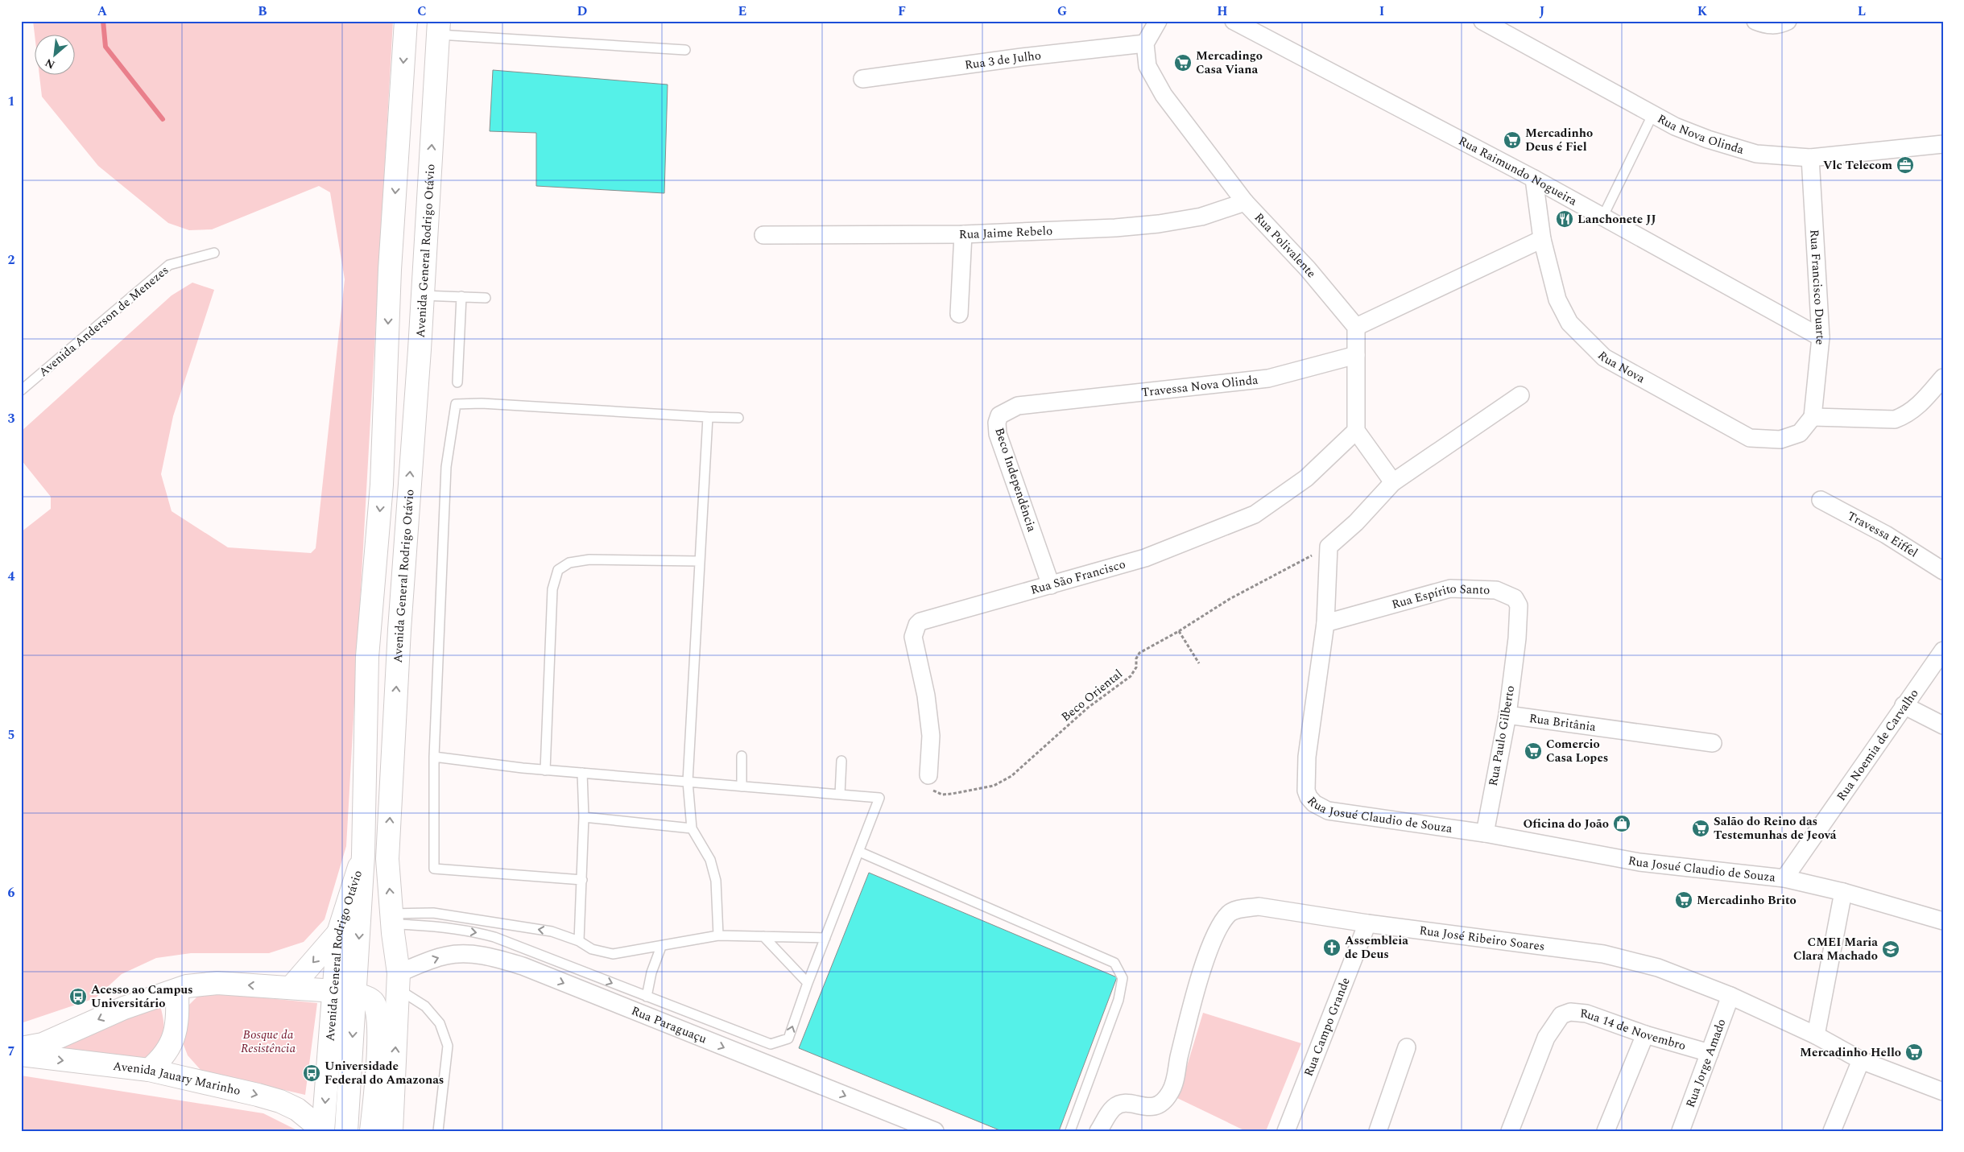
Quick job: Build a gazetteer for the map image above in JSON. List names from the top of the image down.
{
  "streets": {
    "main road": ["Avenida General Rodrigo Otávio", "Avenida Jauary Marinho"],
    "street": [
      "Rua 3 de Julho",
      "Rua Nova Olinda",
      "Rua Raimundo Nogueira",
      "Rua Jaime Rebelo",
      "Rua Polivalente",
      "Rua Francisco Duarte",
      "Rua Nova",
      "Travessa Nova Olinda",
      "Beco Independência",
      "Travessa Eiffel",
      "Rua São Francisco",
      "Rua Espírito Santo",
      "Rua Britânia",
      "Rua Paulo Gilberto",
      "Rua Noemia de Carvalho",
      "Rua Josué Claudio de Souza",
      "Rua José Ribeiro Soares",
      "Rua Paraguaçu",
      "Rua Campo Grande",
      "Rua 14 de Novembro",
      "Rua Jorge Amado"
    ],
    "lane": ["Avenida Anderson de Menezes"],
    "path": ["Beco Oriental"]
  },
  "crossings": [
    ["Rua 3 de Julho", "Rua Polivalente"],
    ["Rua Nova Olinda", "Rua Francisco Duarte"],
    ["Rua Raimundo Nogueira", "Rua Francisco Duarte"],
    ["Rua Raimundo Nogueira", "Rua Nova"],
    ["Rua Jaime Rebelo", "Rua Polivalente"],
    ["Avenida General Rodrigo Otávio", "Rua Paraguaçu"],
    ["Avenida General Rodrigo Otávio", "Avenida Jauary Marinho"],
    ["Rua Francisco Duarte", "Rua Nova"],
    ["Travessa Nova Olinda", "Beco Independência"],
    ["Beco Independência", "Rua São Francisco"],
    ["Rua São Francisco", "Beco Oriental"],
    ["Rua Espírito Santo", "Rua Paulo Gilberto"],
    ["Rua Espírito Santo", "Rua Josué Claudio de Souza"],
    ["Beco Oriental", "Rua Josué Claudio de Souza"],
    ["Rua Britânia", "Rua Paulo Gilberto"],
    ["Rua Paulo Gilberto", "Rua Josué Claudio de Souza"],
    ["Rua Noemia de Carvalho", "Rua Josué Claudio de Souza"],
    ["Rua José Ribeiro Soares", "Rua Campo Grande"],
    ["Rua José Ribeiro Soares", "Rua Jorge Amado"],
    ["Rua 14 de Novembro", "Rua Jorge Amado"]
  ],
  "one_way": ["Rua Paraguaçu"],
  "parks": ["Bosque da Resistência"],
  "places": {
    "supermarket": [
      "Mercadingo Casa Viana",
      "Mercadinho Deus é Fiel",
      "Comercio Casa Lopes",
      "Salão do Reino das Testemunhas de Jeová",
      "Mercadinho Brito",
      "Mercadinho Hello"
    ],
    "office": ["Vlc Telecom"],
    "restaurant": ["Lanchonete JJ"],
    "shop": ["Oficina do João"],
    "church": ["Assembleia de Deus"],
    "school or university": ["CMEI Maria Clara Machado"],
    "bus stop": ["Acesso ao Campus Universitário", "Universidade Federal do Amazonas"]
  },
  "north": "bottom left",
  "grid": {
    "columns": [
      "A",
      "B",
      "C",
      "D",
      "E",
      "F",
      "G",
      "H",
      "I",
      "J",
      "K",
      "L"
    ],
    "rows": [
      "1",
      "2",
      "3",
      "4",
      "5",
      "6",
      "7"
    ]
  }
}
